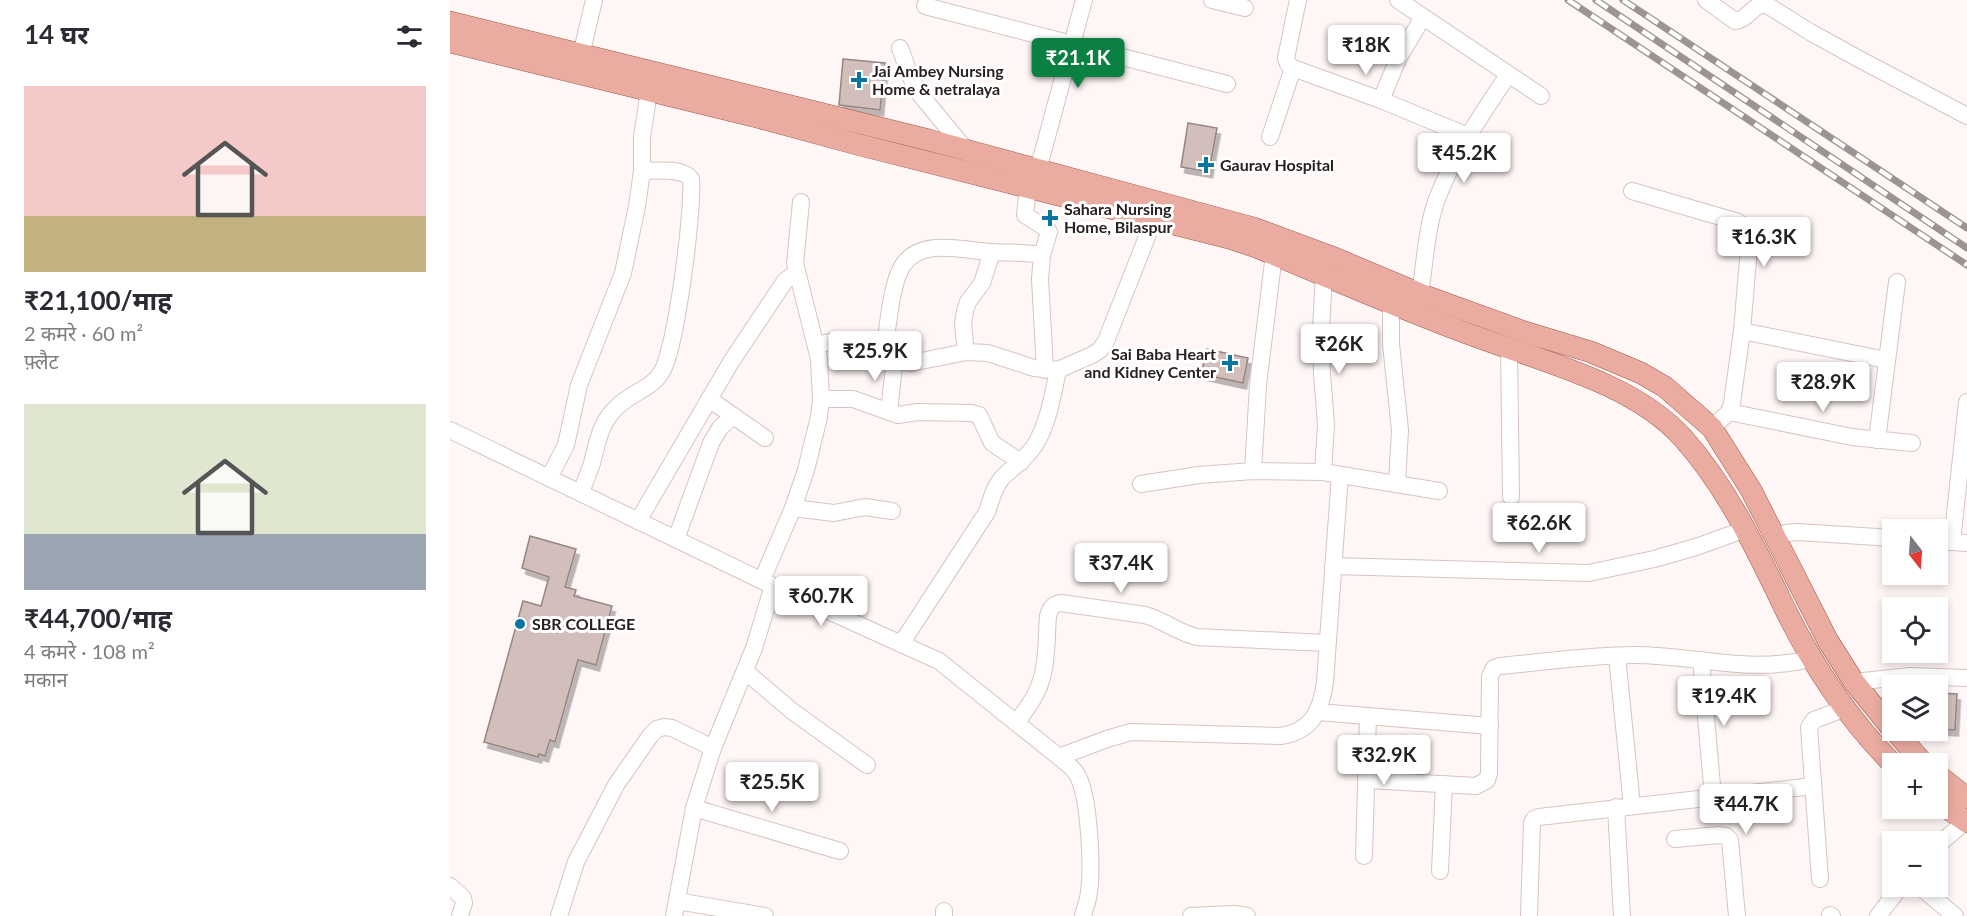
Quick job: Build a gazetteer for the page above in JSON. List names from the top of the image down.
{
  "places": {
    "health": [
      "Jai Ambey Nursing Home & netralaya",
      "Gaurav Hospital",
      "Sahara Nursing Home, Bilaspur",
      "Sai Baba Heart and Kidney Center"
    ],
    "other": ["SBR COLLEGE"]
  },
  "north": "bottom",
  "page": {
    "heading": "14 घर",
    "price": [
      "₹18K",
      "₹21.1K",
      "₹45.2K",
      "₹16.3K",
      "₹26K",
      "₹25.9K",
      "₹28.9K",
      "₹62.6K",
      "₹37.4K",
      "₹60.7K",
      "₹19.4K",
      "₹32.9K",
      "₹25.5K",
      "₹44.7K"
    ],
    "list": [
      {
        "name": "₹21,100/माह",
        "note": "2 कमरे · 60 m² · फ़्लैट"
      },
      {
        "name": "₹44,700/माह",
        "note": "4 कमरे · 108 m² · मकान"
      }
    ],
    "map_buttons": ["+", "−"]
  }
}
